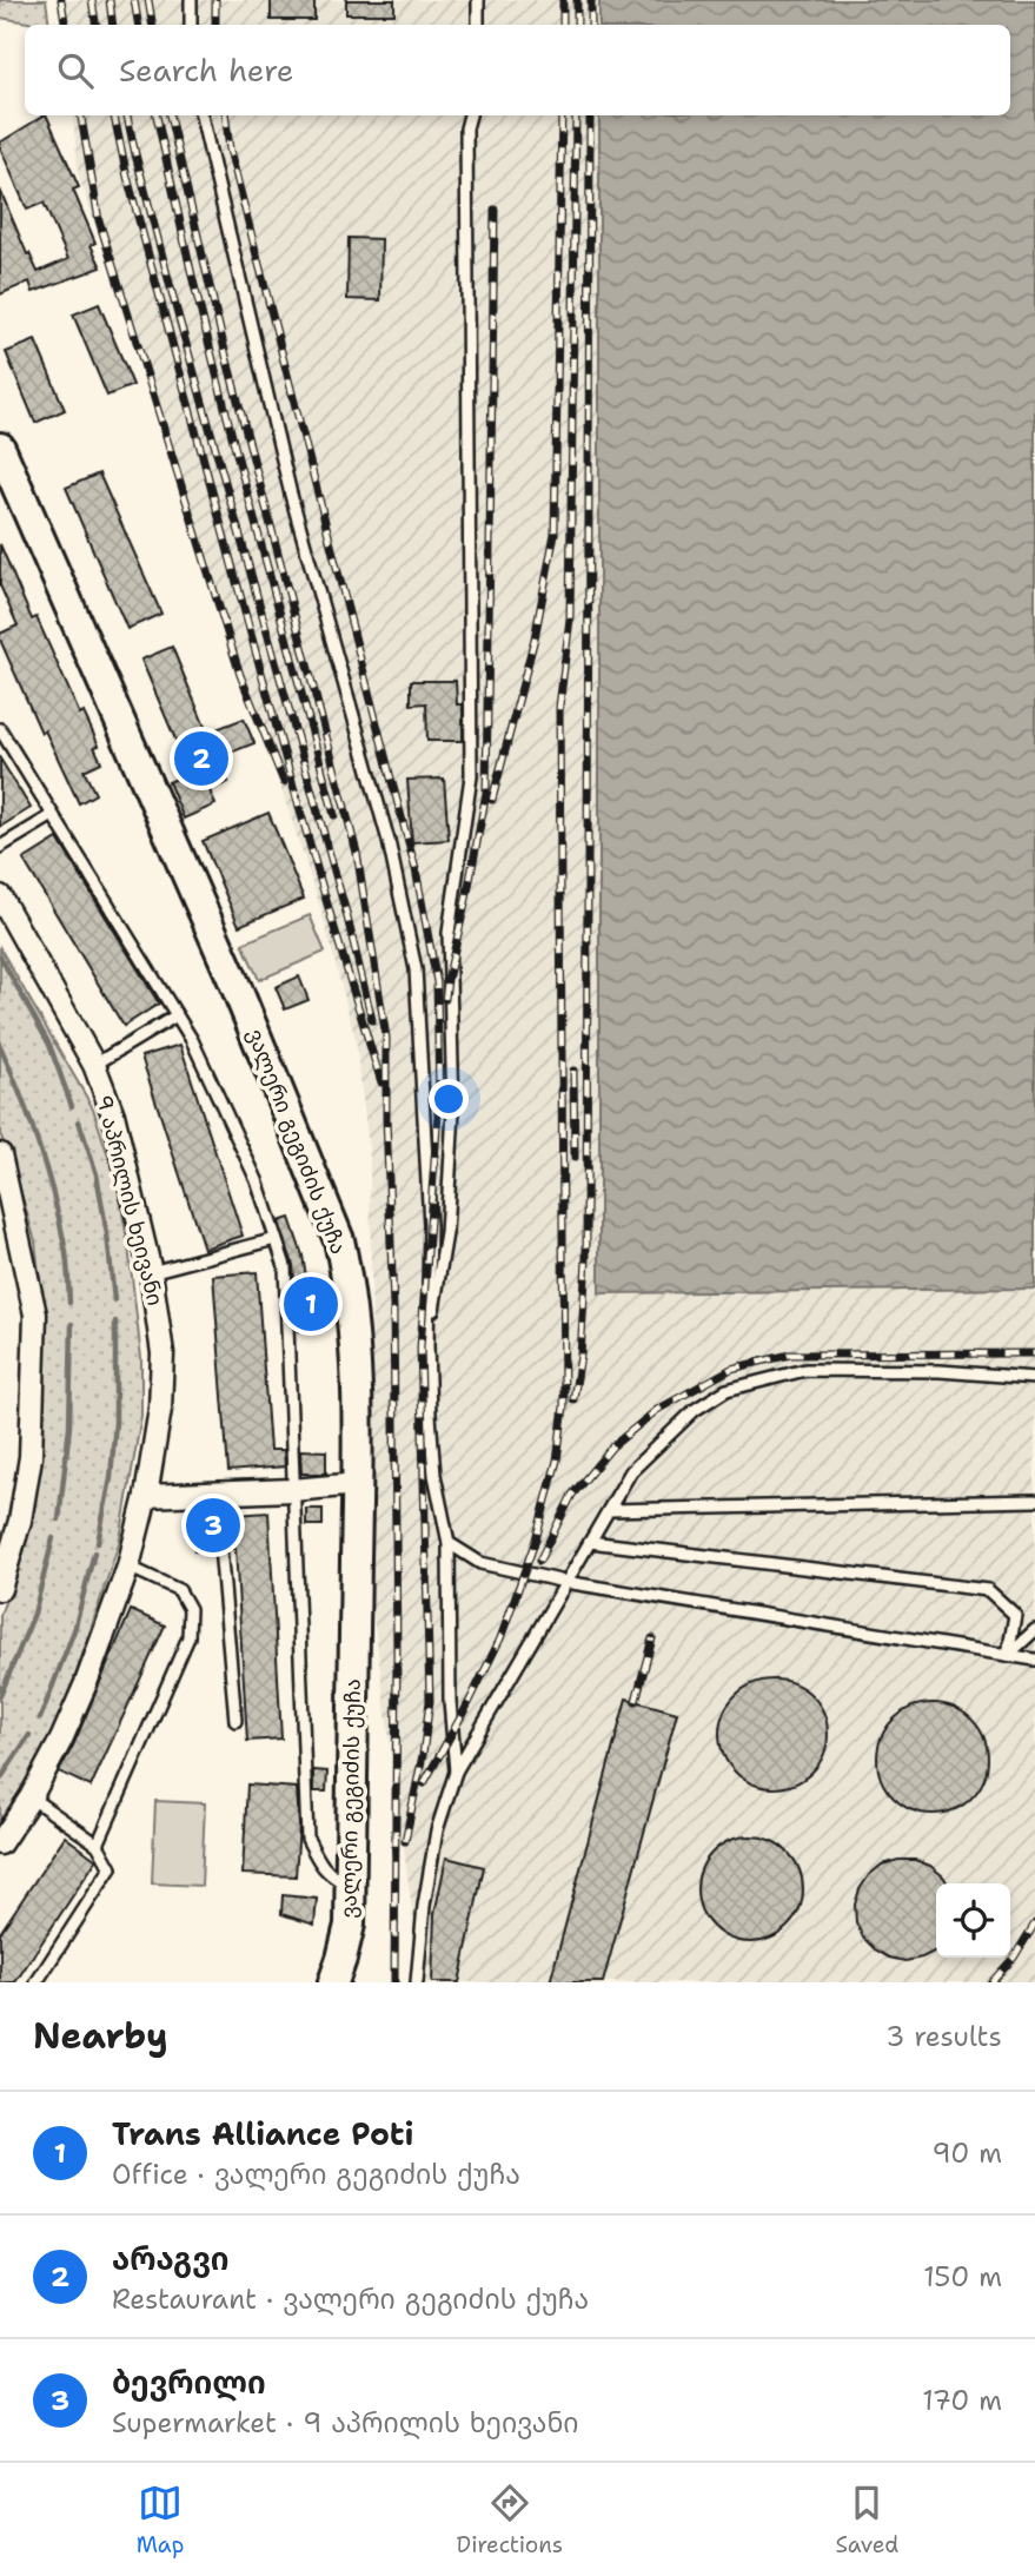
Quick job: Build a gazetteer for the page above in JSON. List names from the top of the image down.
{
  "streets": {
    "street": ["ვალერი გეგიძის ქუჩა", "9 აპრილის ხეივანი"]
  },
  "page": {
    "search": "Search here",
    "pins": ["2", "1", "3"],
    "heading": ["Nearby", "3 results"],
    "list": [
      {
        "mark": "1",
        "name": "Trans Alliance Poti",
        "note": "Office · ვალერი გეგიძის ქუჩა",
        "value": "90 m"
      },
      {
        "mark": "2",
        "name": "არაგვი",
        "note": "Restaurant · ვალერი გეგიძის ქუჩა",
        "value": "150 m"
      },
      {
        "mark": "3",
        "name": "ბევრილი",
        "note": "Supermarket · 9 აპრილის ხეივანი",
        "value": "170 m"
      }
    ],
    "nav": ["Map", "Directions", "Saved"]
  }
}
